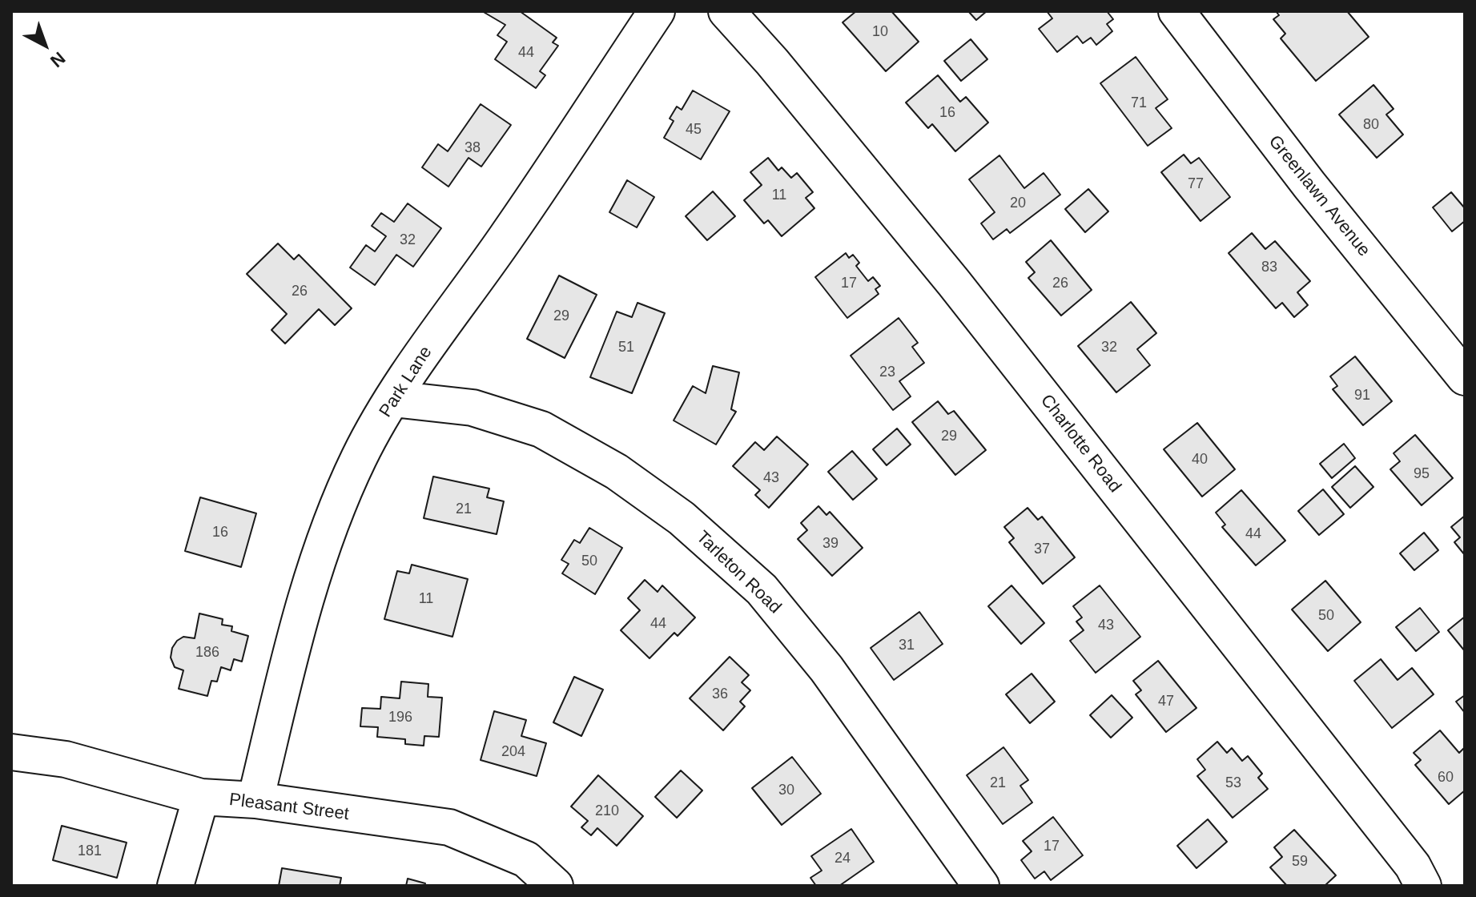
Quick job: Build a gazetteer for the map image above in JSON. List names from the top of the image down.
{
  "streets": {
    "street": [
      "Greenlawn Avenue",
      "Park Lane",
      "Charlotte Road",
      "Tarleton Road",
      "Pleasant Street"
    ]
  },
  "crossings": [
    ["Park Lane", "Tarleton Road"],
    ["Park Lane", "Pleasant Street"]
  ],
  "house_numbers": [
    "10",
    "44",
    "71",
    "16",
    "80",
    "45",
    "38",
    "77",
    "11",
    "20",
    "32",
    "83",
    "17",
    "26",
    "26",
    "29",
    "51",
    "32",
    "23",
    "91",
    "29",
    "40",
    "95",
    "43",
    "21",
    "16",
    "44",
    "39",
    "37",
    "50",
    "11",
    "50",
    "44",
    "43",
    "31",
    "186",
    "36",
    "47",
    "196",
    "204",
    "60",
    "21",
    "53",
    "30",
    "210",
    "17",
    "181",
    "24",
    "59"
  ],
  "north": "bottom right"
}
